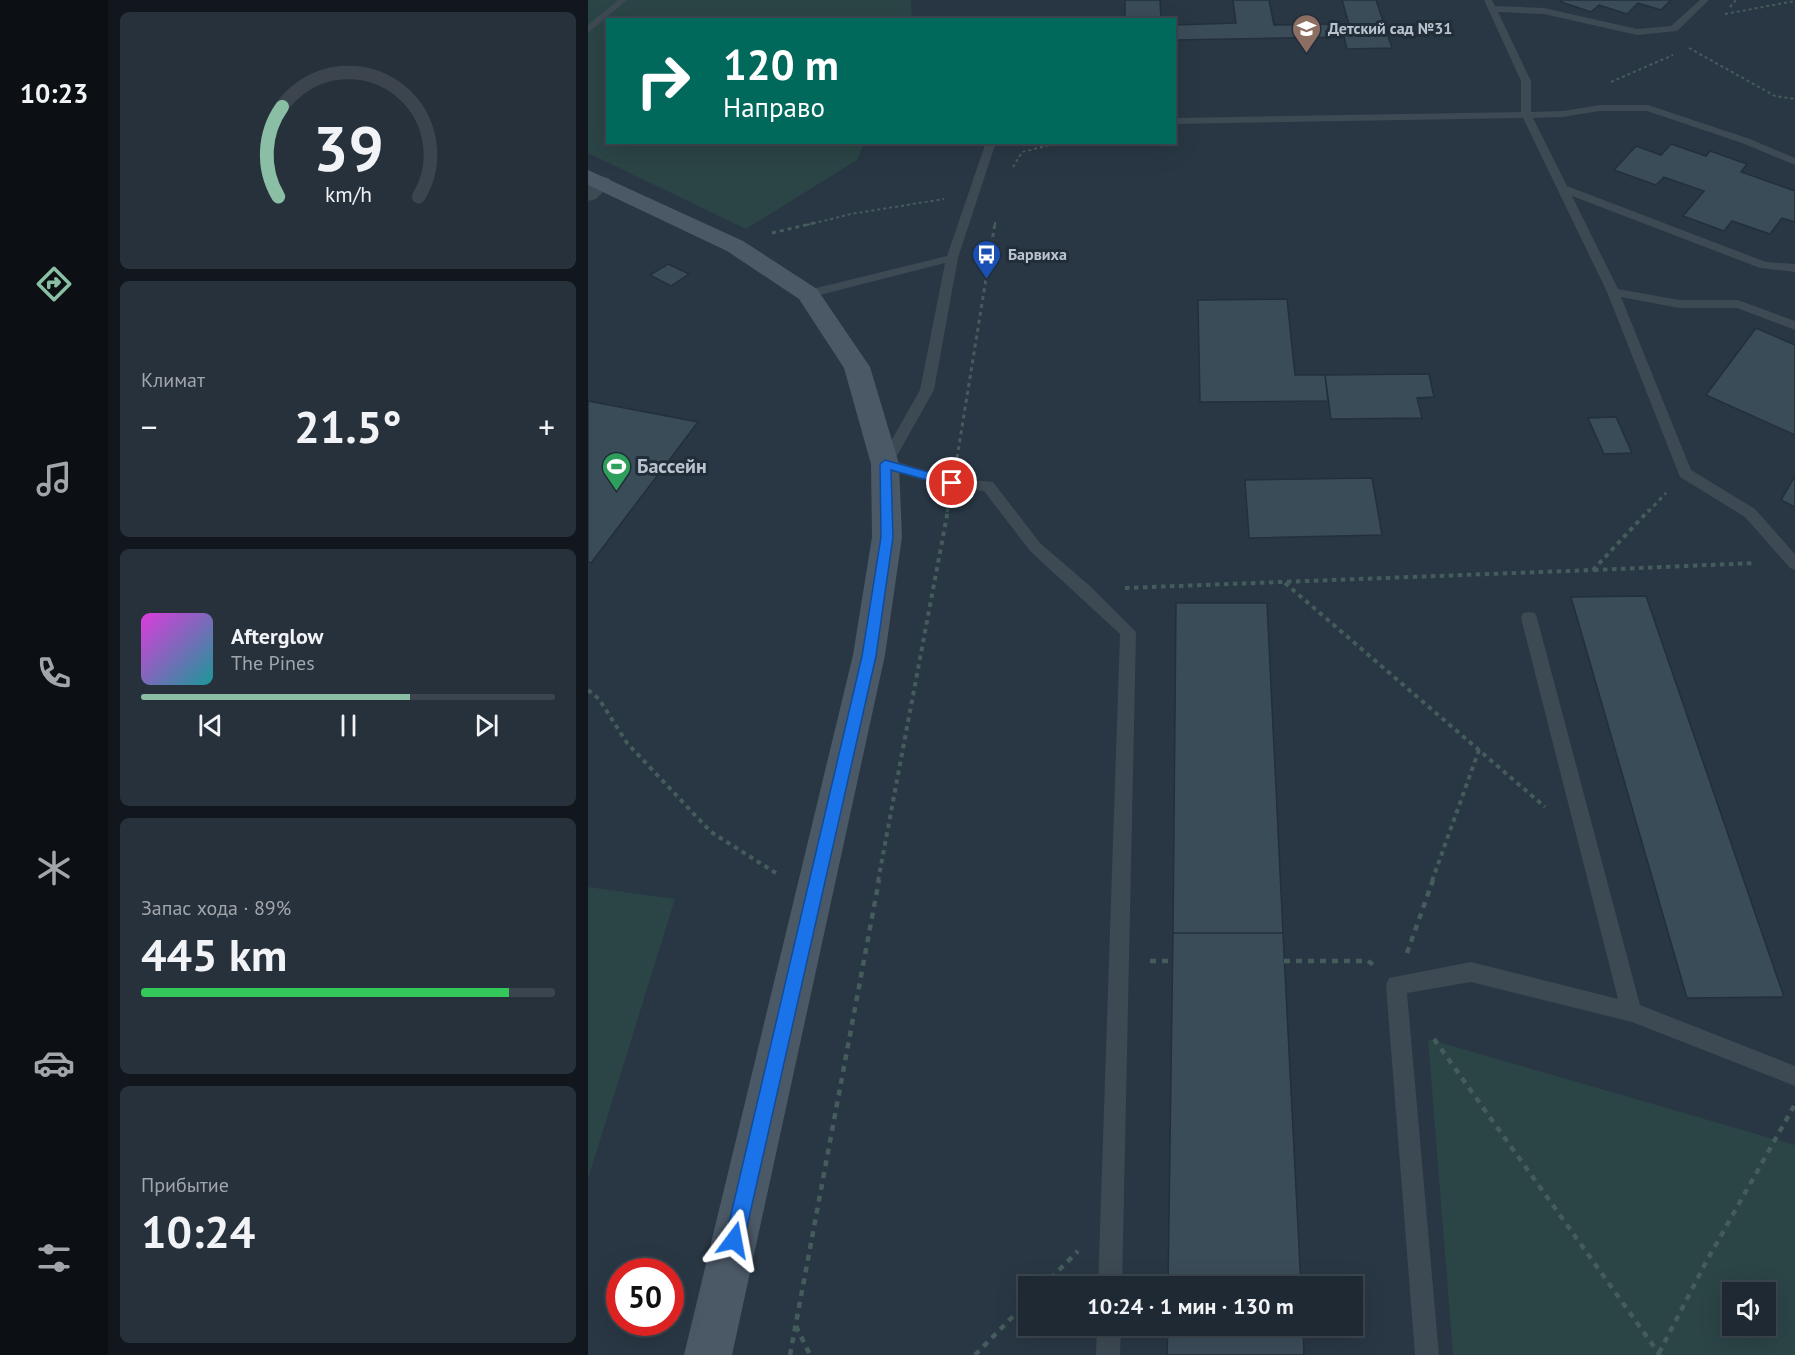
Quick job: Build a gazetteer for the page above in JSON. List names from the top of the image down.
{
  "places": {
    "school or university": ["Детский сад №31"],
    "bus stop": ["Барвиха"],
    "sports": ["Бассейн"]
  },
  "page": {
    "tabs": "10:23",
    "turn": ["120 m", "Направо"],
    "tile": [
      "Климат",
      ["Запас хода · 89%", "445 km"],
      ["Прибытие", "10:24"]
    ],
    "heat": ["−", "21.5°", "+"],
    "song": ["Afterglow", "The Pines"],
    "limit": "50",
    "trip": "10:24 · 1 мин · 130 m",
    "gauge": ["39", "km/h"]
  }
}
